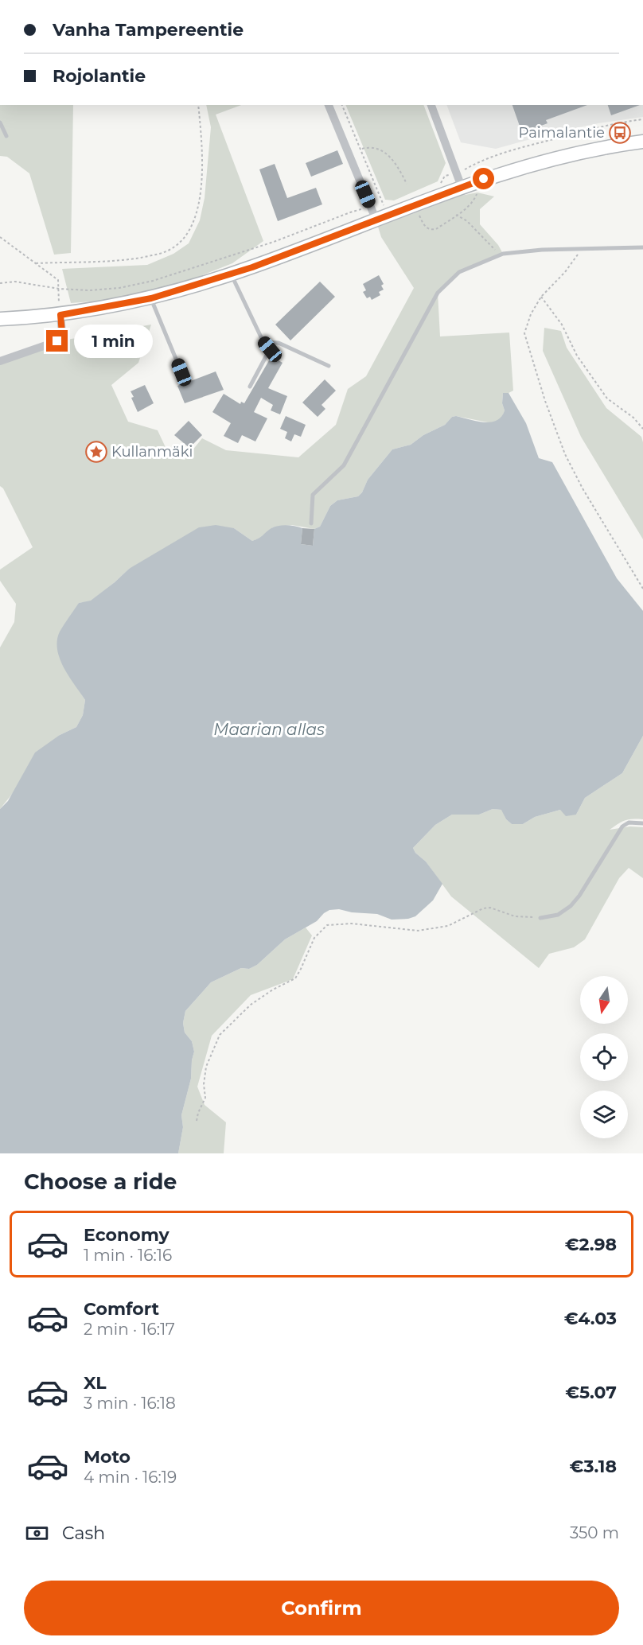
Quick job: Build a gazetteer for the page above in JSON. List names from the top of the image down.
{
  "water": ["Maarian allas"],
  "places": {
    "bus stop": ["Paimalantie"],
    "place": ["Kullanmäki"]
  },
  "north": "bottom",
  "page": {
    "banner": ["Vanha Tampereentie", "Rojolantie"],
    "bubble": "1 min",
    "heading": "Choose a ride",
    "list": [
      {
        "name": "Economy",
        "note": "1 min · 16:16",
        "value": "€2.98"
      },
      {
        "name": "Comfort",
        "note": "2 min · 16:17",
        "value": "€4.03"
      },
      {
        "name": "XL",
        "note": "3 min · 16:18",
        "value": "€5.07"
      },
      {
        "name": "Moto",
        "note": "4 min · 16:19",
        "value": "€3.18"
      }
    ],
    "pay": ["Cash", "350 m"],
    "buttons": "Confirm"
  }
}
